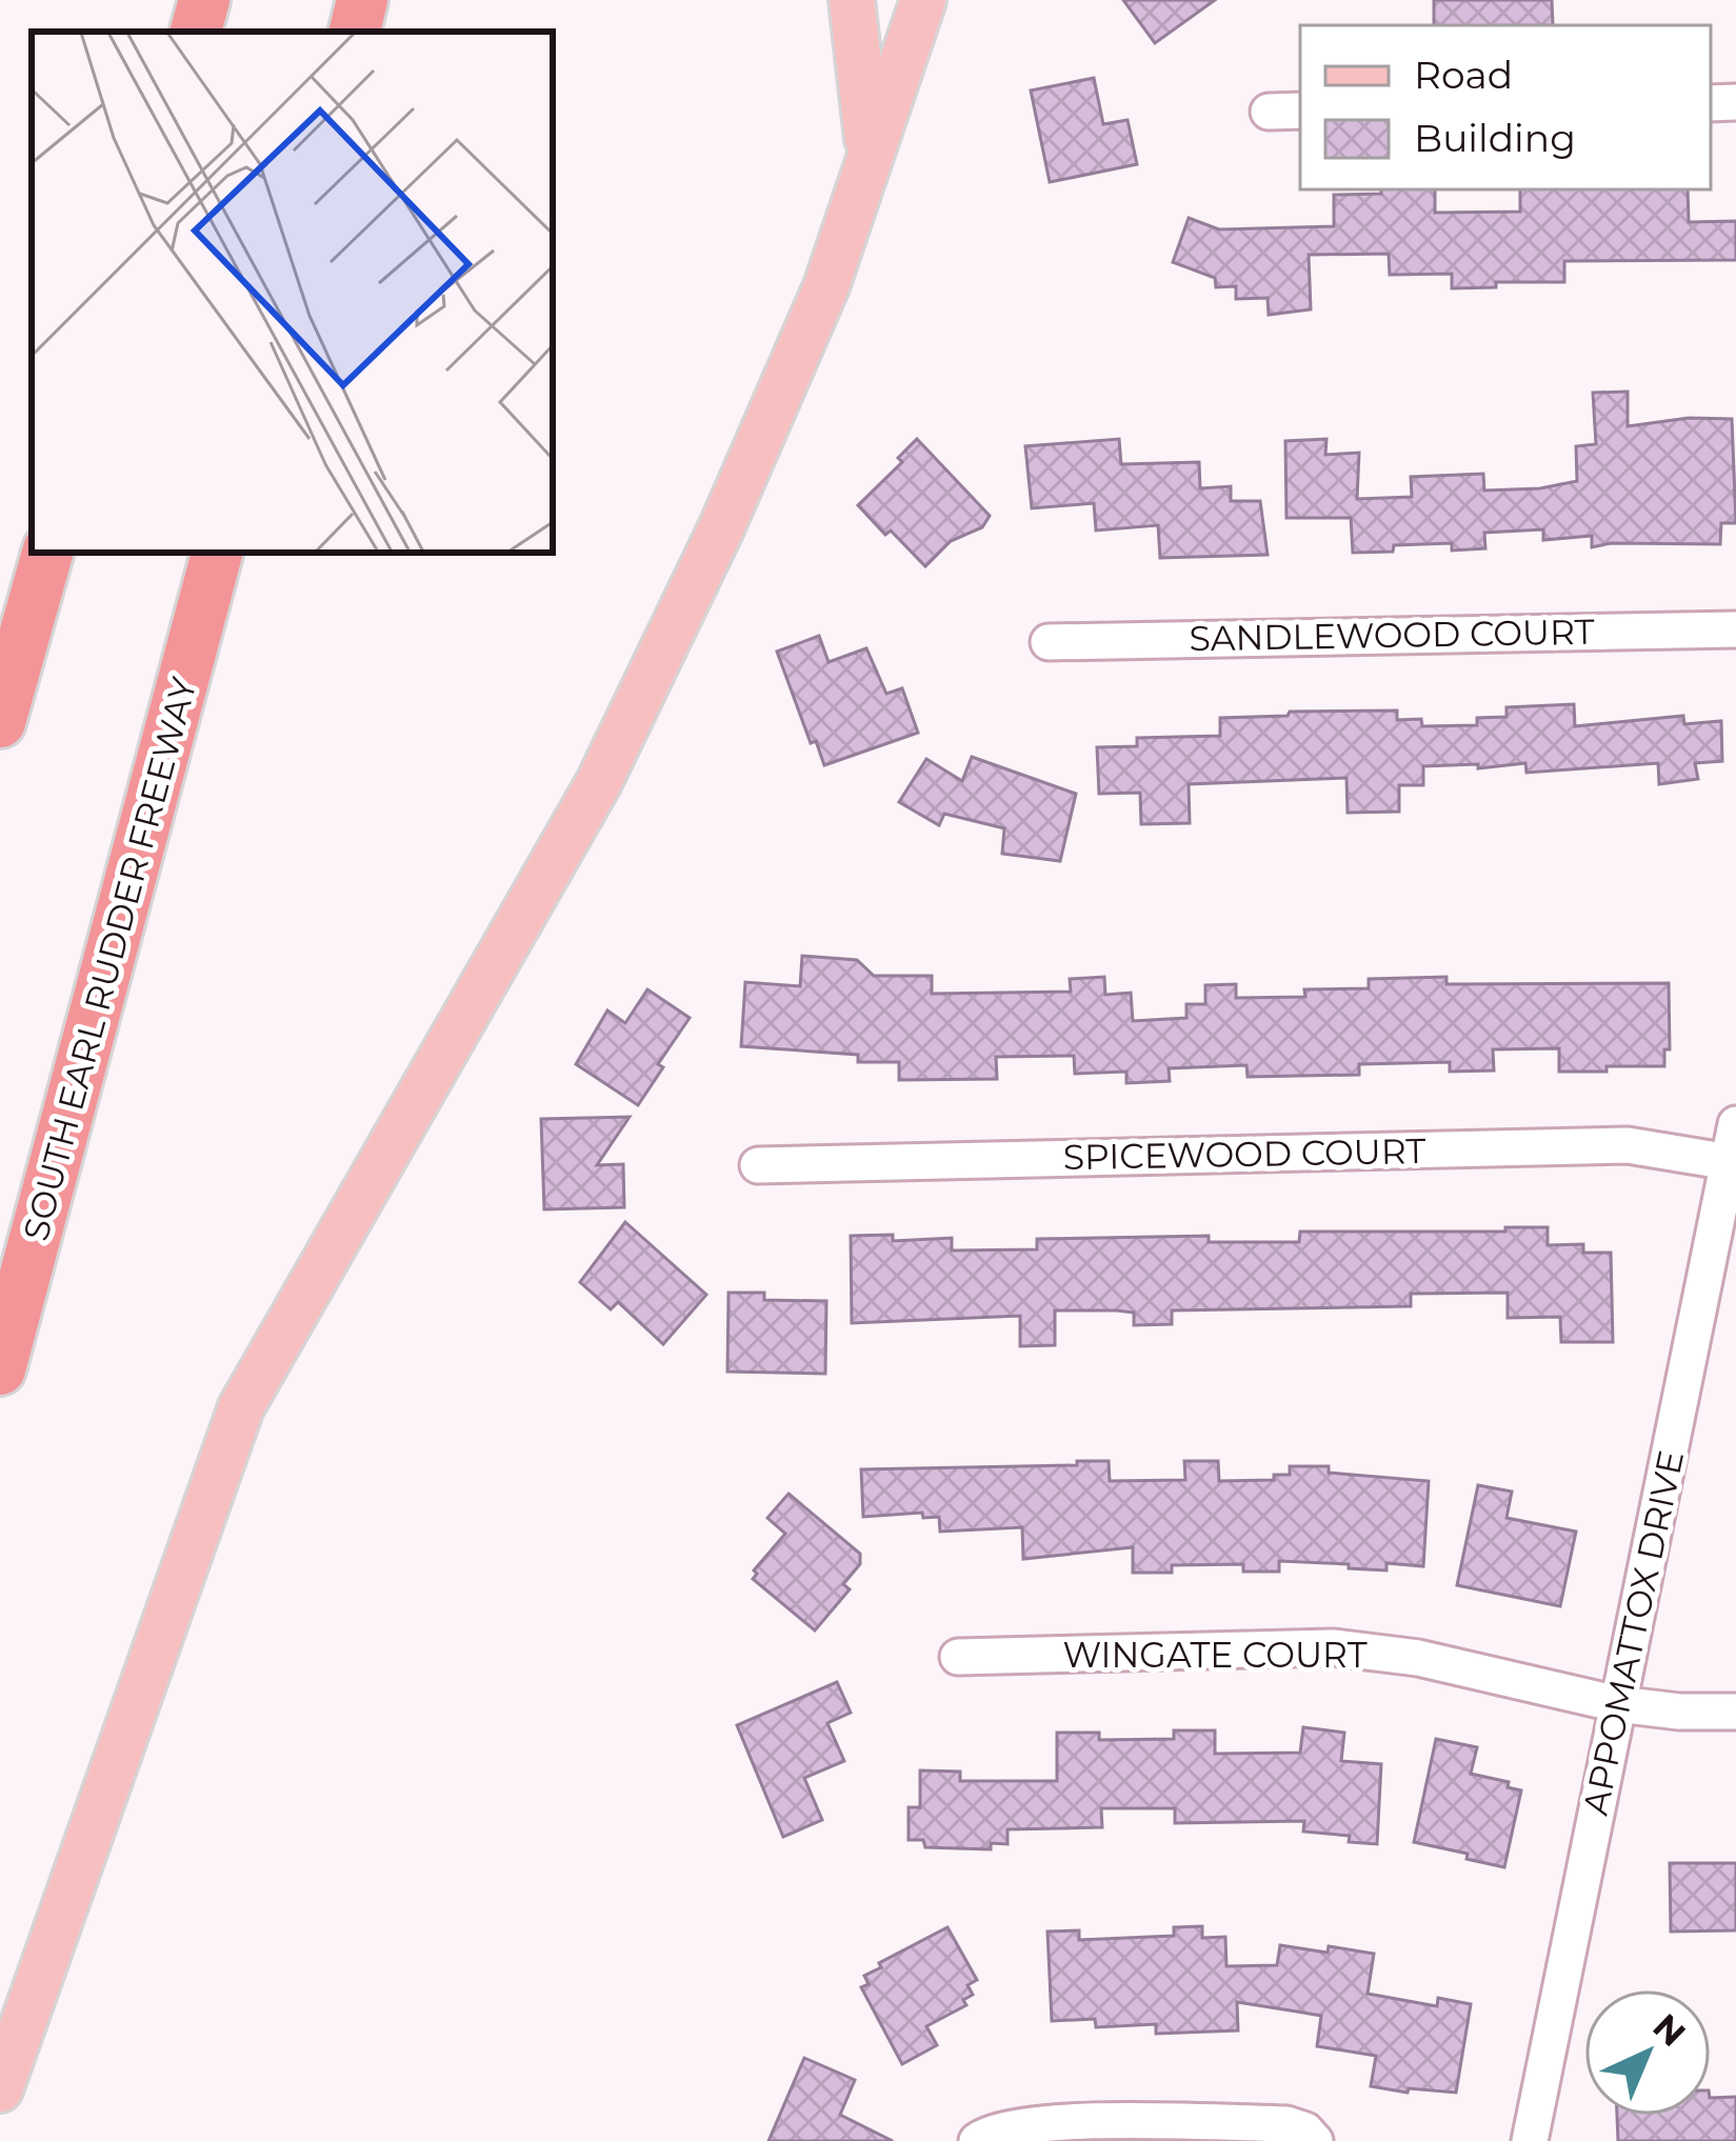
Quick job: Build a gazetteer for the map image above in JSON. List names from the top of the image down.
{
  "streets": {
    "highway": ["SOUTH EARL RUDDER FREEWAY"],
    "street": [
      "SANDLEWOOD COURT",
      "SPICEWOOD COURT",
      "APPOMATTOX DRIVE",
      "WINGATE COURT"
    ]
  },
  "crossings": [
    ["SPICEWOOD COURT", "APPOMATTOX DRIVE"],
    ["APPOMATTOX DRIVE", "WINGATE COURT"]
  ],
  "legend": ["Road", "Building"],
  "north": "top right"
}
